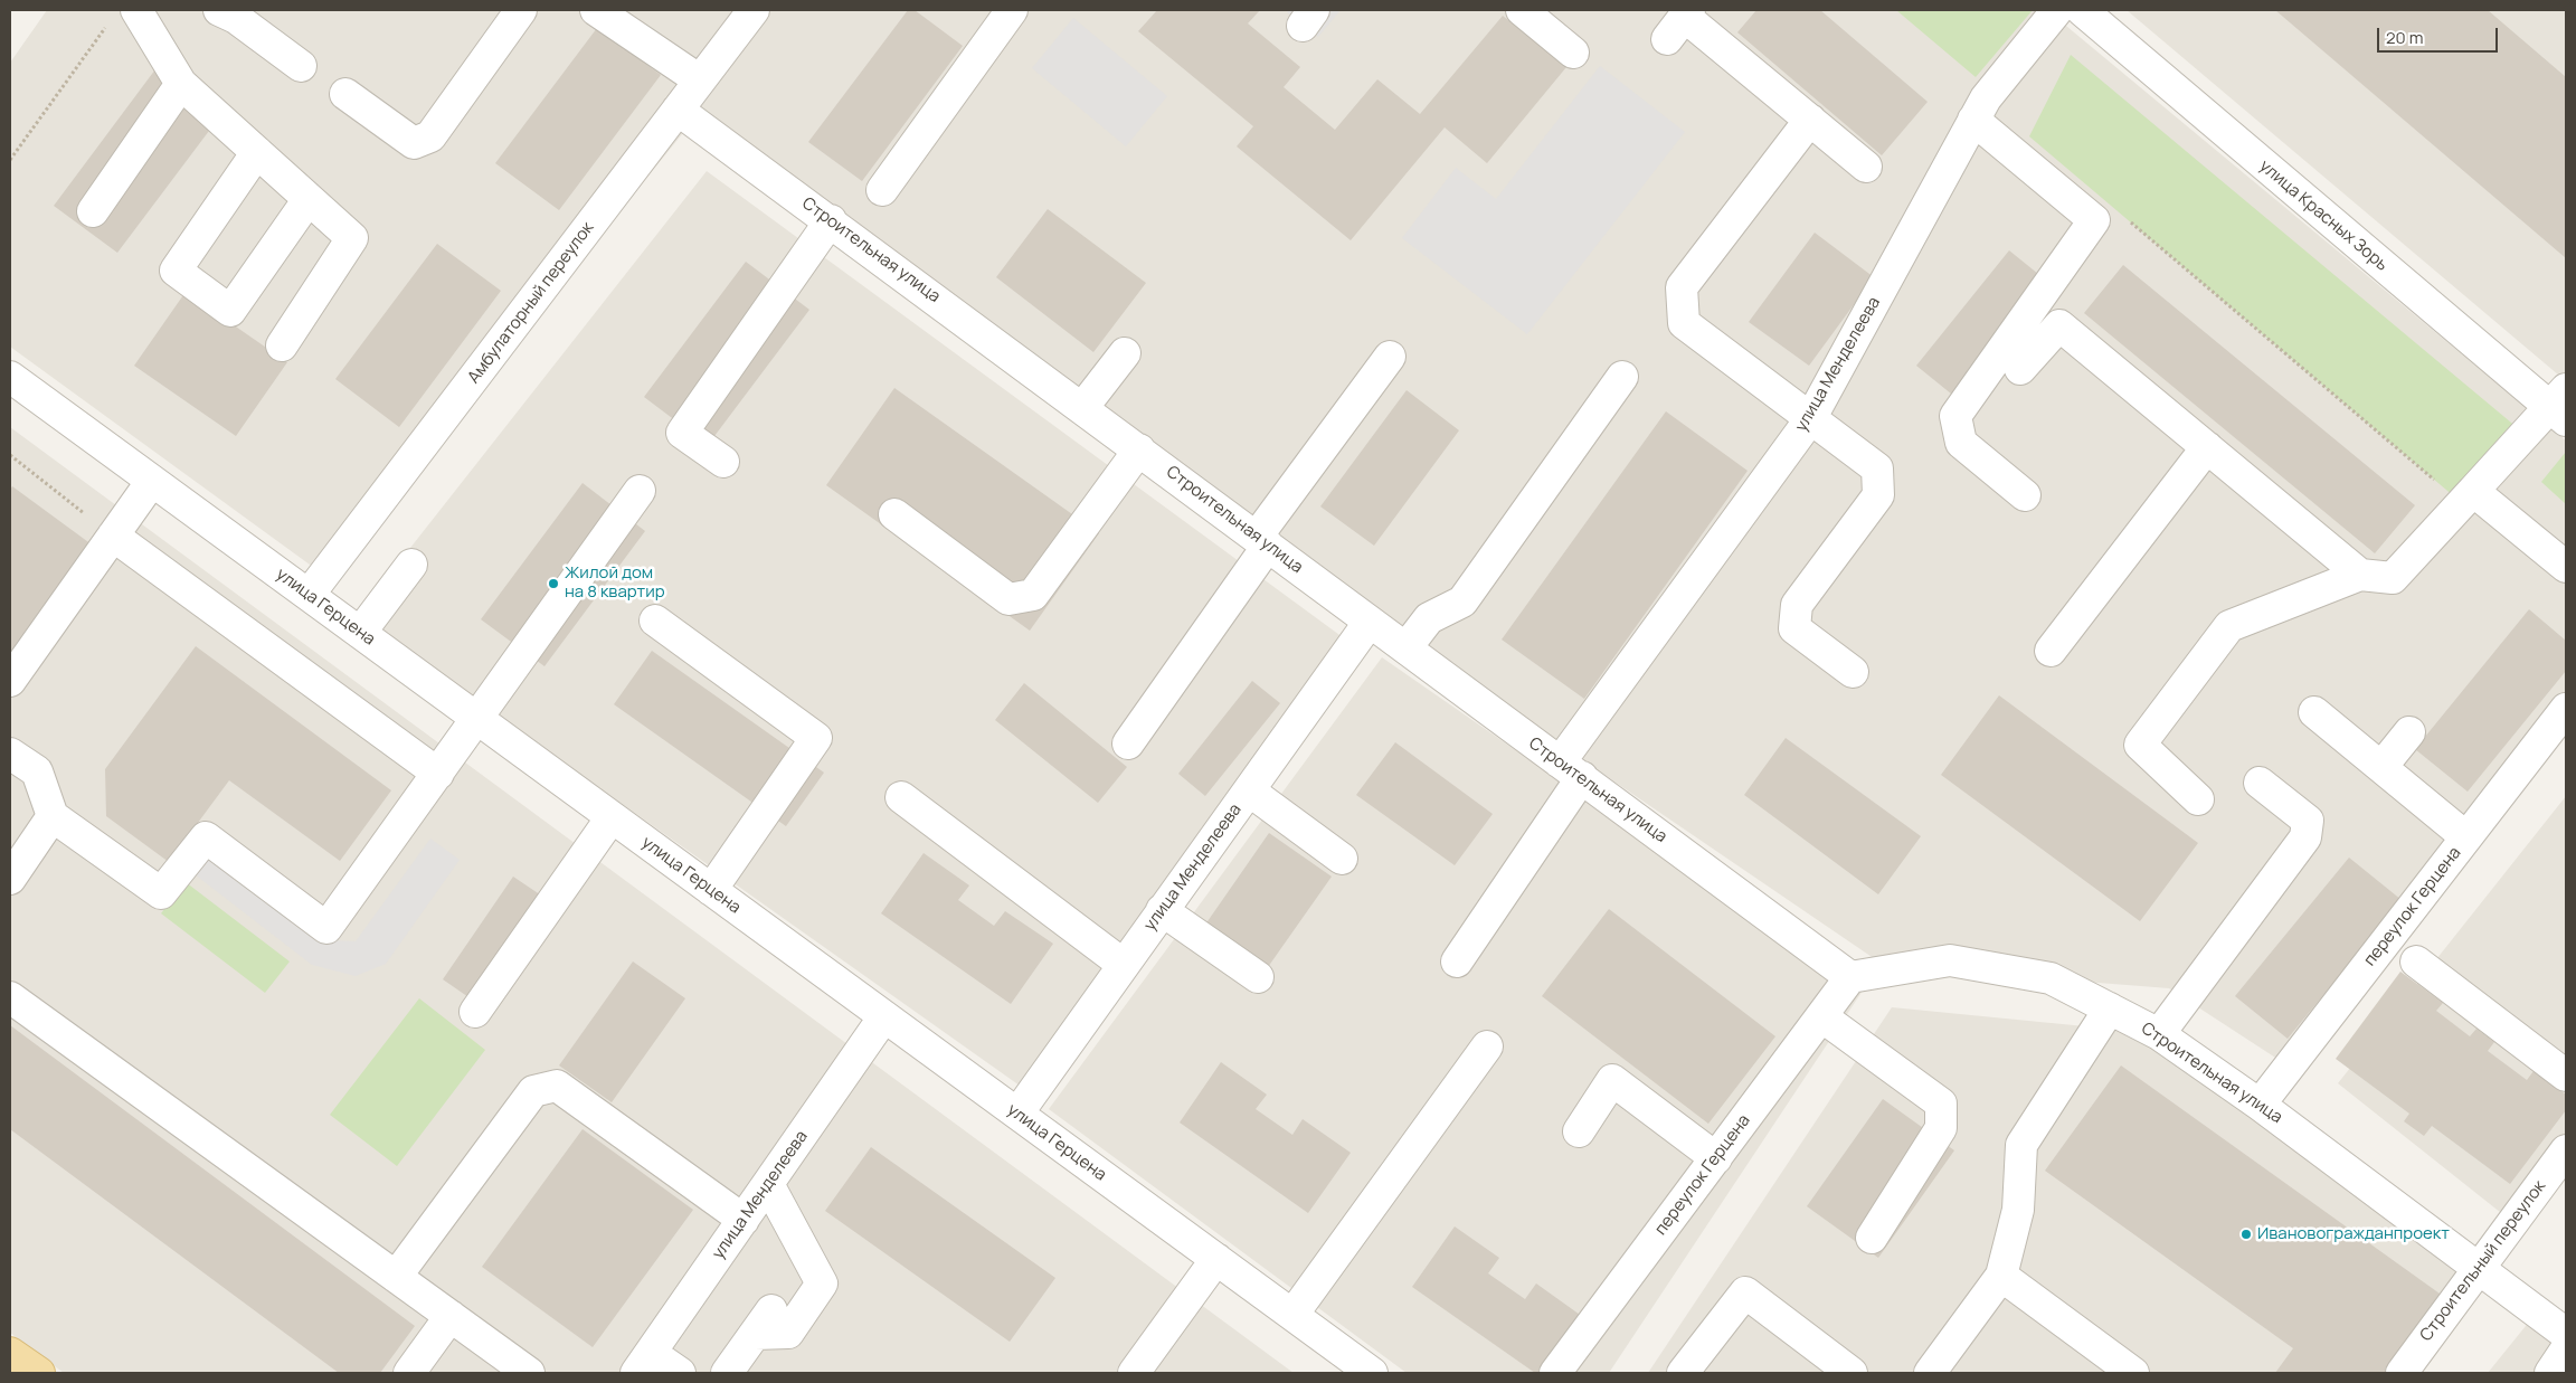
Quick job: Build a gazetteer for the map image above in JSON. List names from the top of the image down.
{
  "streets": {
    "street": [
      "улица Красных Зорь",
      "Строительная улица",
      "Амбулаторный переулок",
      "улица Менделеева",
      "улица Герцена",
      "переулок Герцена",
      "Строительный переулок"
    ]
  },
  "crossings": [
    ["Строительная улица", "Амбулаторный переулок"],
    ["Строительная улица", "улица Менделеева"],
    ["Строительная улица", "переулок Герцена"],
    ["Строительная улица", "Строительный переулок"],
    ["Амбулаторный переулок", "улица Герцена"],
    ["улица Менделеева", "улица Герцена"]
  ],
  "places": ["Жилой дом на 8 квартир", "Ивановогражданпроект"],
  "scale_bar": "20 m"
}
